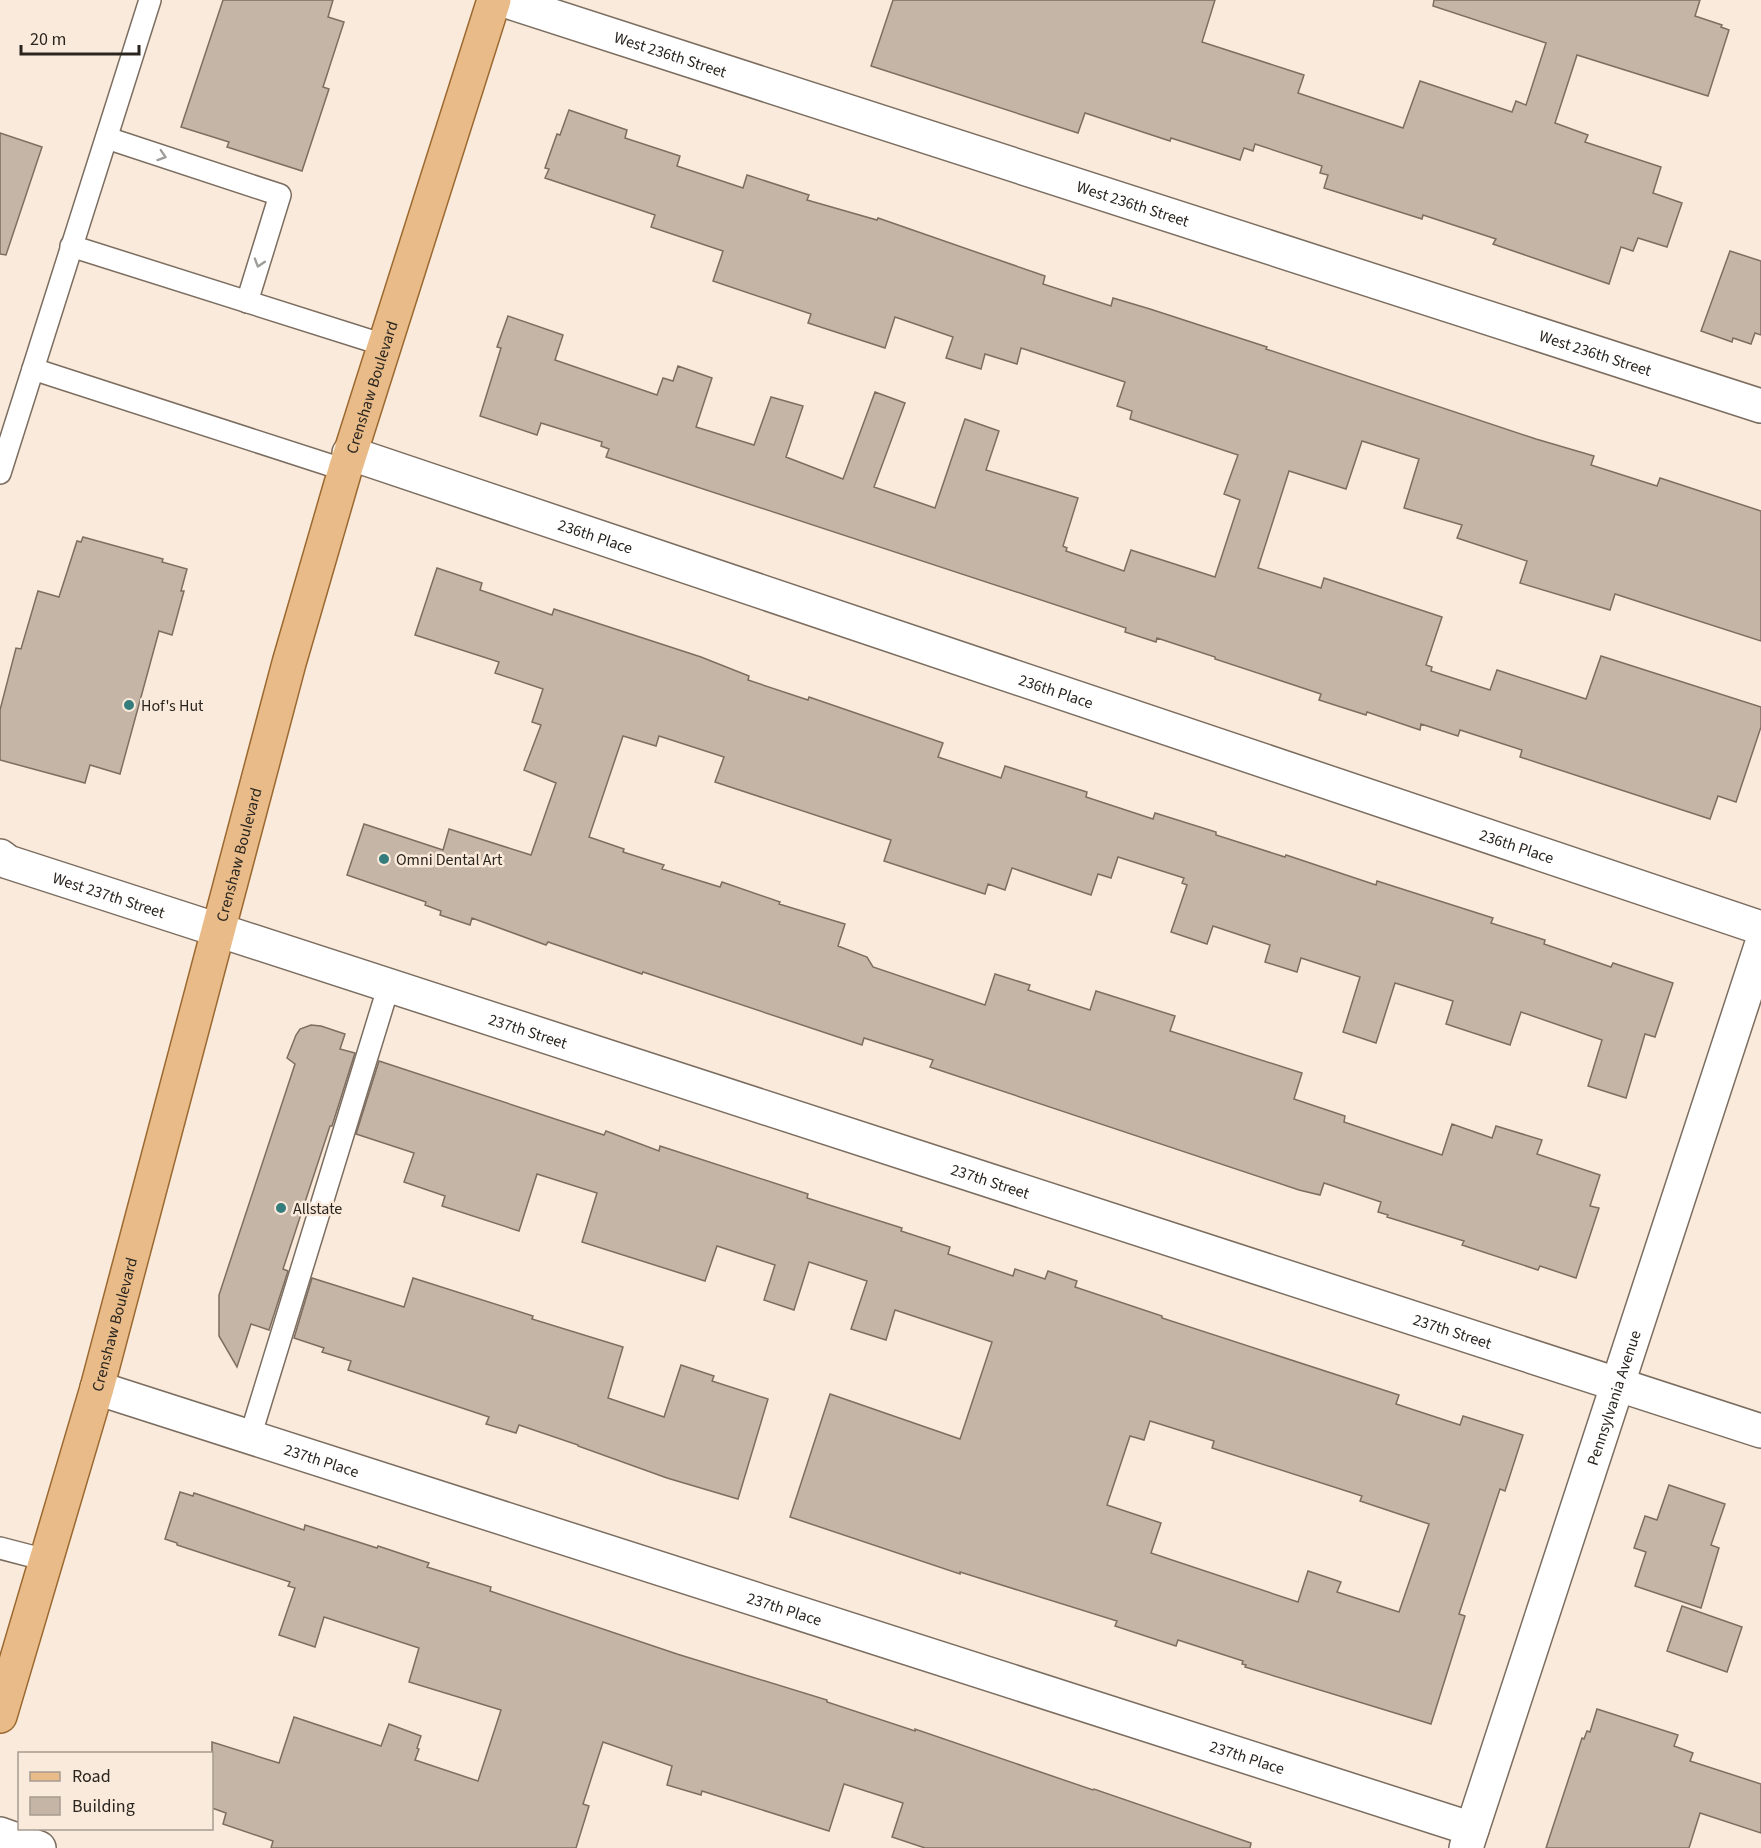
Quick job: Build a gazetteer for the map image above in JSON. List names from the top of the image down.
{
  "streets": {
    "main road": ["Crenshaw Boulevard"],
    "street": [
      "West 236th Street",
      "236th Place",
      "West 237th Street",
      "237th Street",
      "Pennsylvania Avenue",
      "237th Place"
    ]
  },
  "crossings": [
    ["Crenshaw Boulevard", "236th Place"],
    ["Crenshaw Boulevard", "West 237th Street"],
    ["Crenshaw Boulevard", "237th Street"],
    ["Crenshaw Boulevard", "237th Place"],
    ["West 237th Street", "237th Street"],
    ["237th Street", "Pennsylvania Avenue"],
    ["Pennsylvania Avenue", "237th Place"]
  ],
  "places": ["Hof's Hut", "Omni Dental Art", "Allstate"],
  "legend": ["Road", "Building"],
  "scale_bar": "20 m"
}
